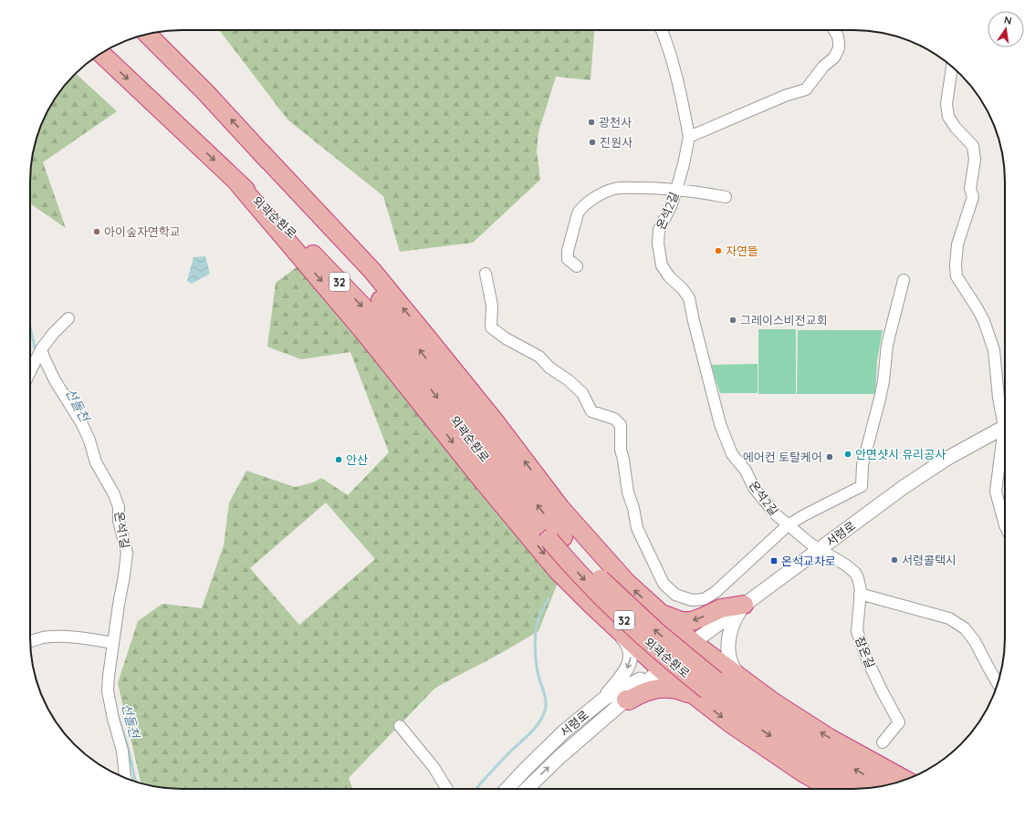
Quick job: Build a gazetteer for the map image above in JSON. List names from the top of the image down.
{
  "streets": {
    "highway": ["외곽순환로", "32"],
    "street": [
      "온석2길",
      "온석1길",
      "서령로",
      "잠온길"
    ]
  },
  "crossings": [
    ["온석2길", "서령로"],
    ["온석2길", "잠온길"],
    ["서령로", "잠온길"]
  ],
  "water": ["선돌천"],
  "places": {
    "other": [
      "광천사",
      "진원사",
      "아이숲자연학교",
      "자연뜰",
      "그레이스비전교회",
      "안면샷시 유리공사",
      "에어컨 토탈케어",
      "안산",
      "서령콜택시"
    ],
    "transit": ["온석교차로"]
  },
  "north": "top"
}
